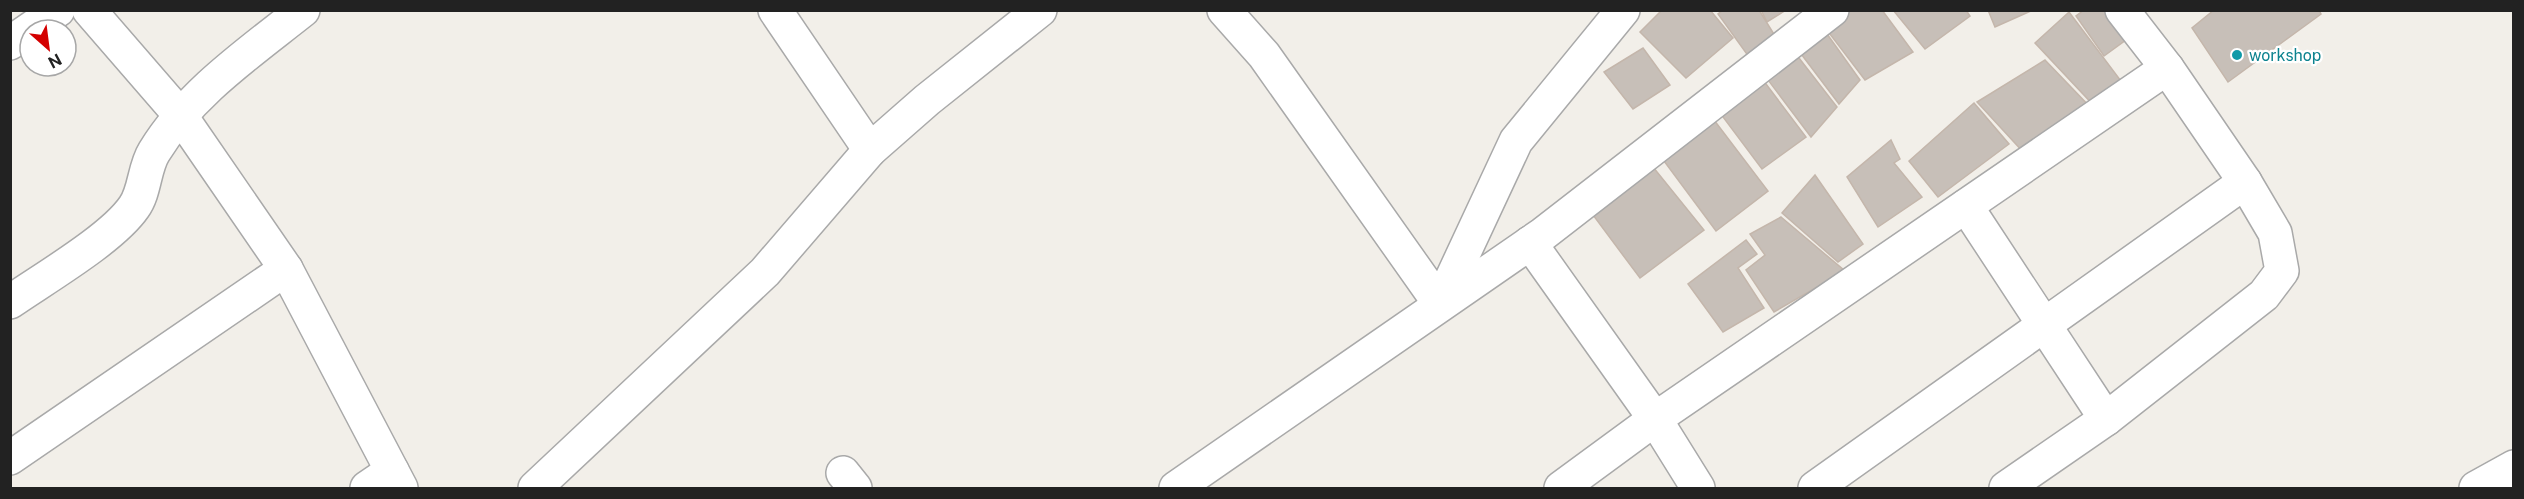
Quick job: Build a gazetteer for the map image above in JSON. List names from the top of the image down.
{
  "places": ["workshop"],
  "north": "bottom right"
}
